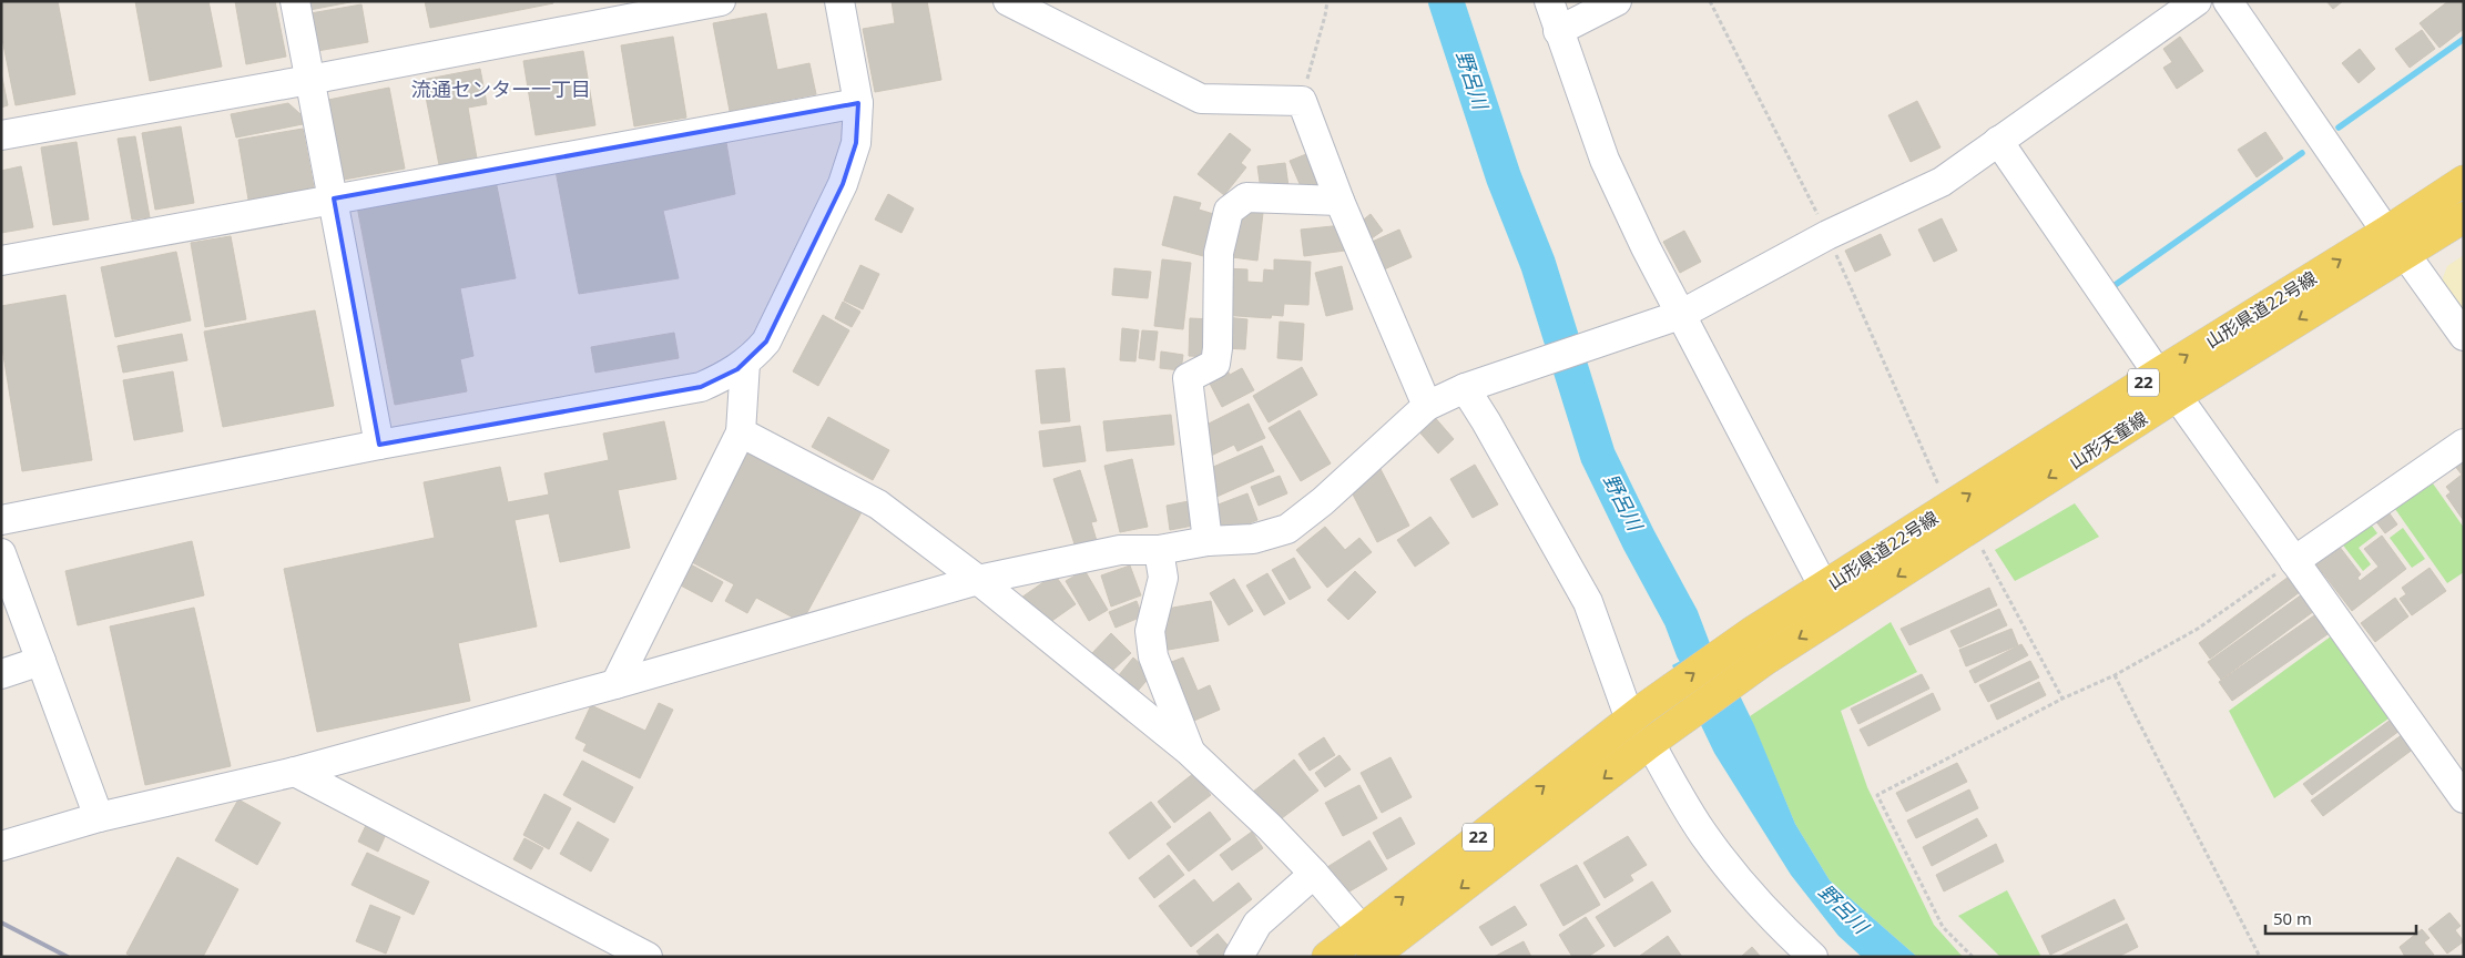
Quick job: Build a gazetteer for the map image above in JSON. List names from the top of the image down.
{
  "streets": {
    "main road": ["山形県道22号線", "22", "山形天童線"]
  },
  "crossings": [
    ["山形県道22号線", "山形天童線"],
    ["22", "山形天童線"]
  ],
  "one_way": ["山形天童線"],
  "districts": ["流通センター一丁目"],
  "water": ["野呂川"],
  "scale_bar": "50 m"
}
